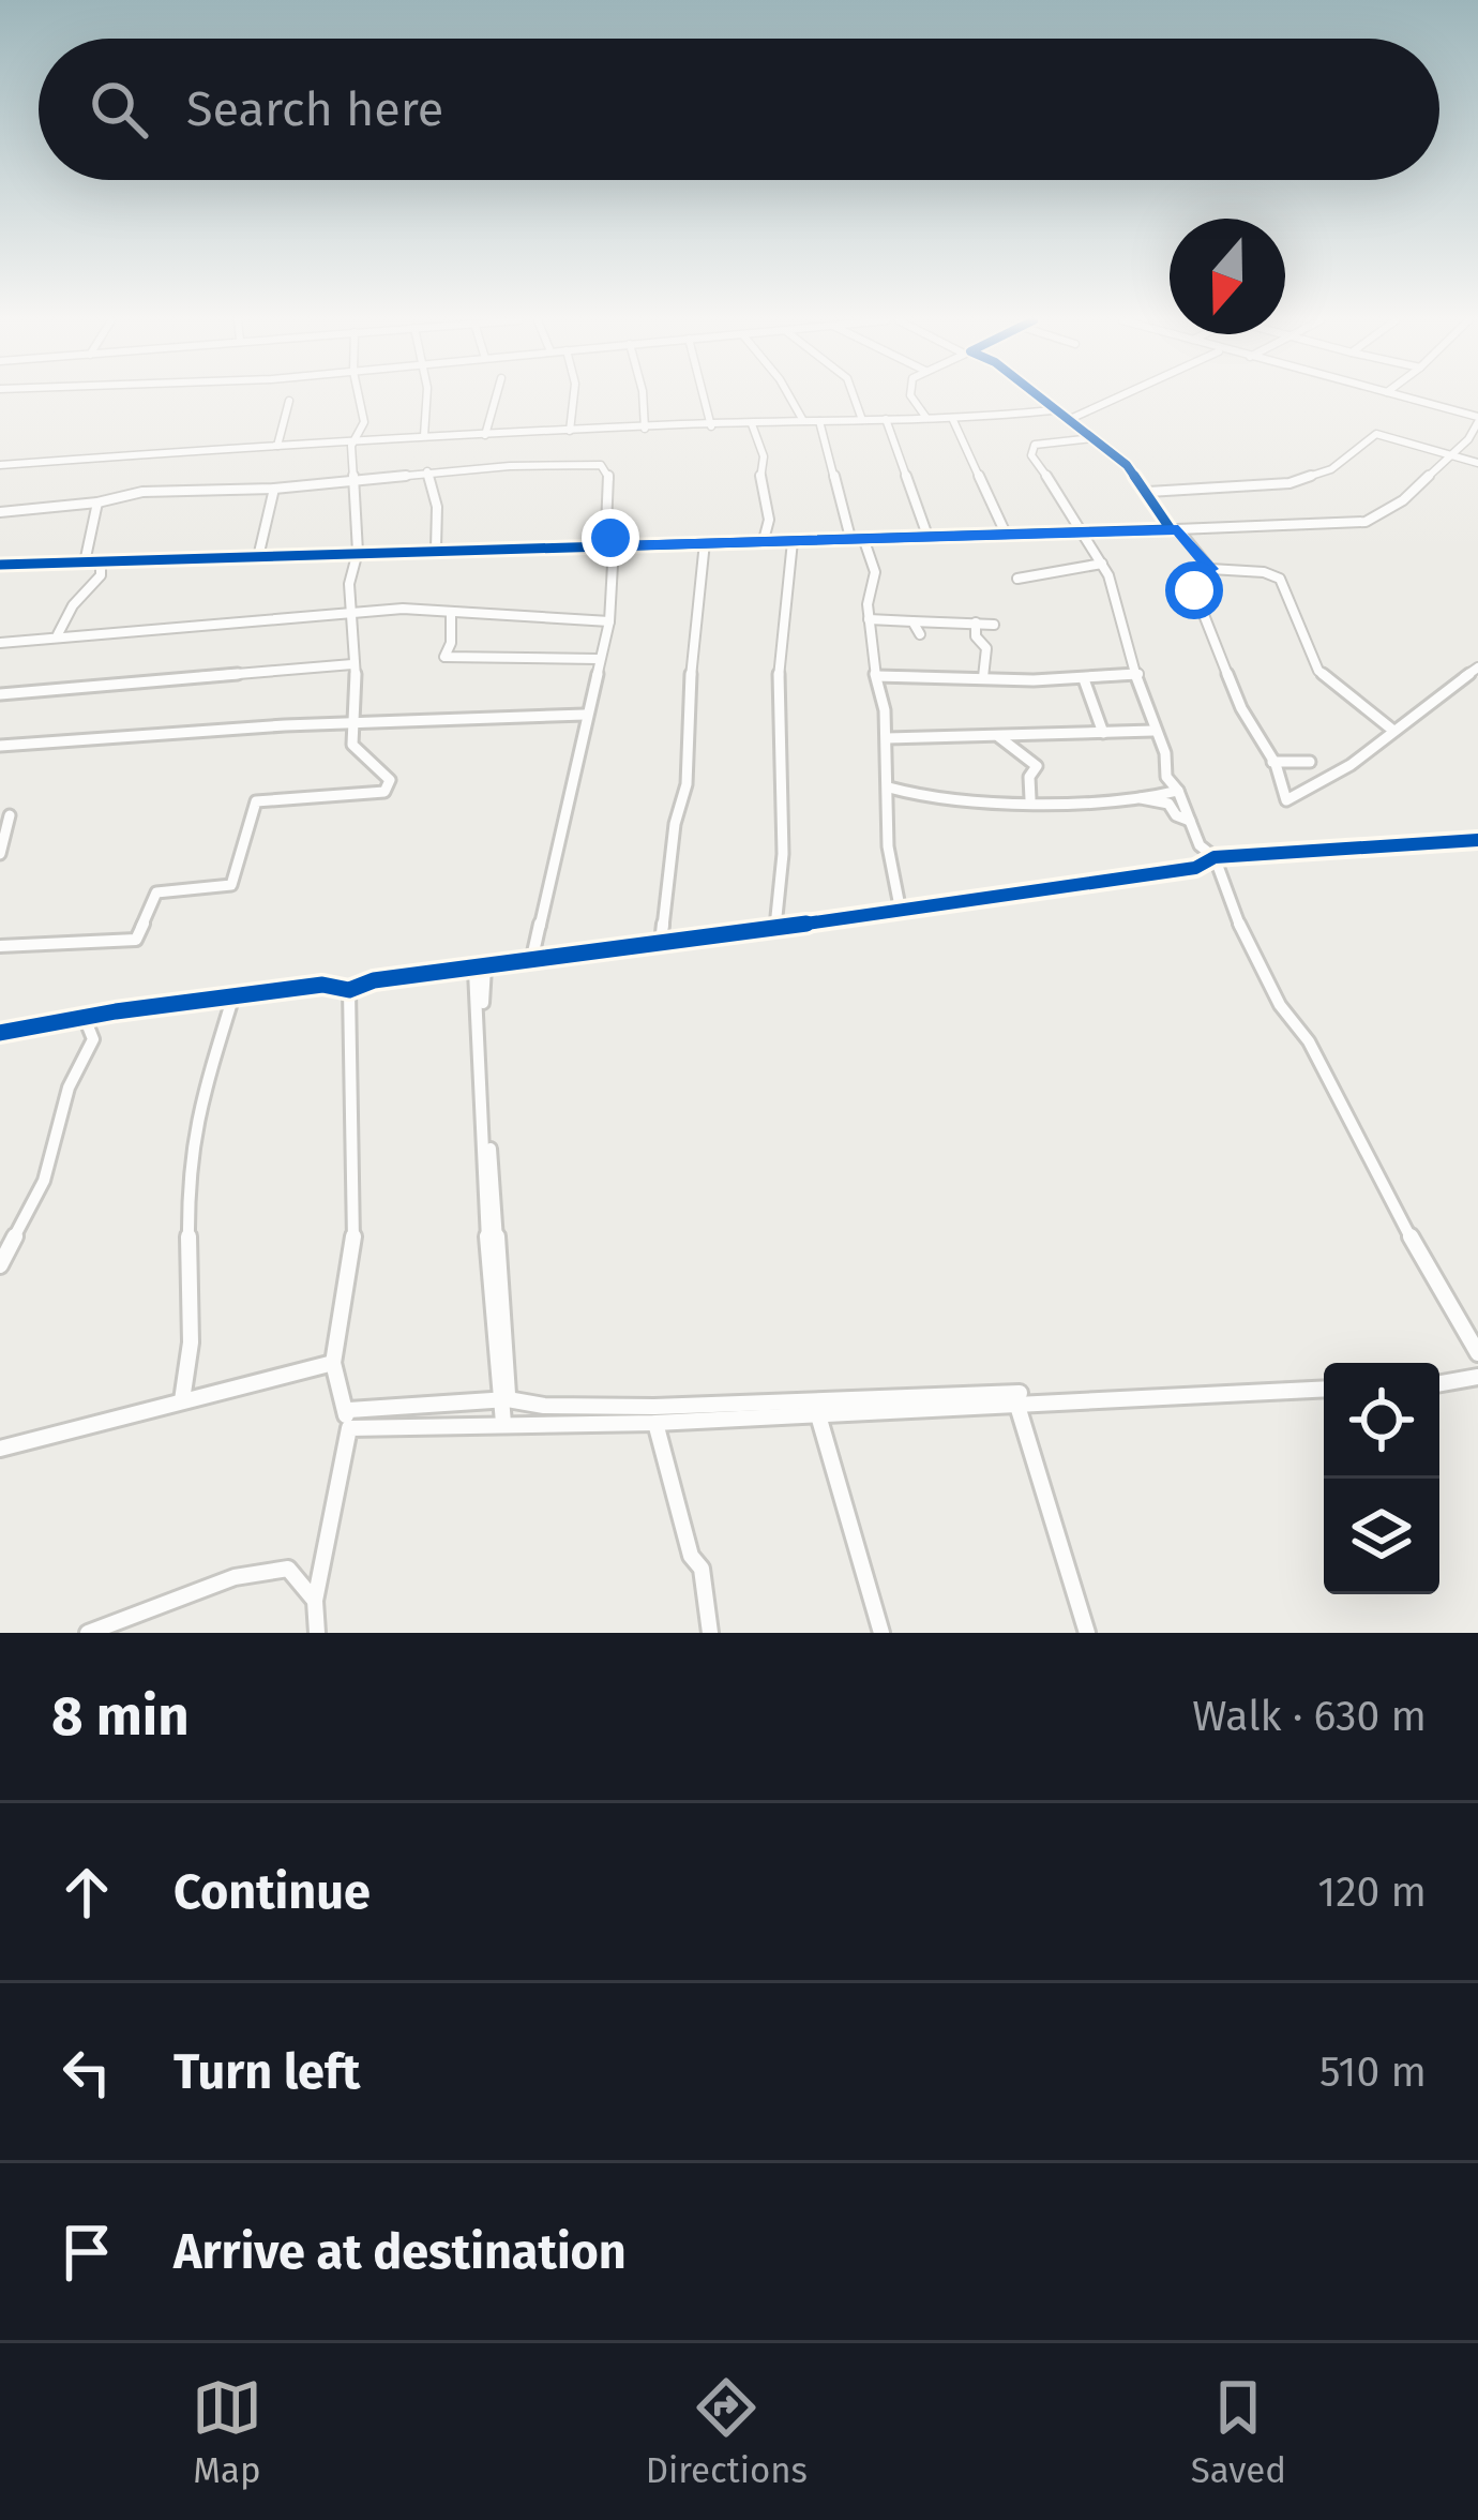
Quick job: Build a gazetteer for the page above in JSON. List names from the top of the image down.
{
  "north": "bottom",
  "page": {
    "search": "Search here",
    "heading": ["8 min", "Walk · 630 m"],
    "list": [
      ["Continue", "120 m"],
      ["Turn left", "510 m"],
      "Arrive at destination"
    ],
    "nav": ["Map", "Directions", "Saved"]
  }
}
